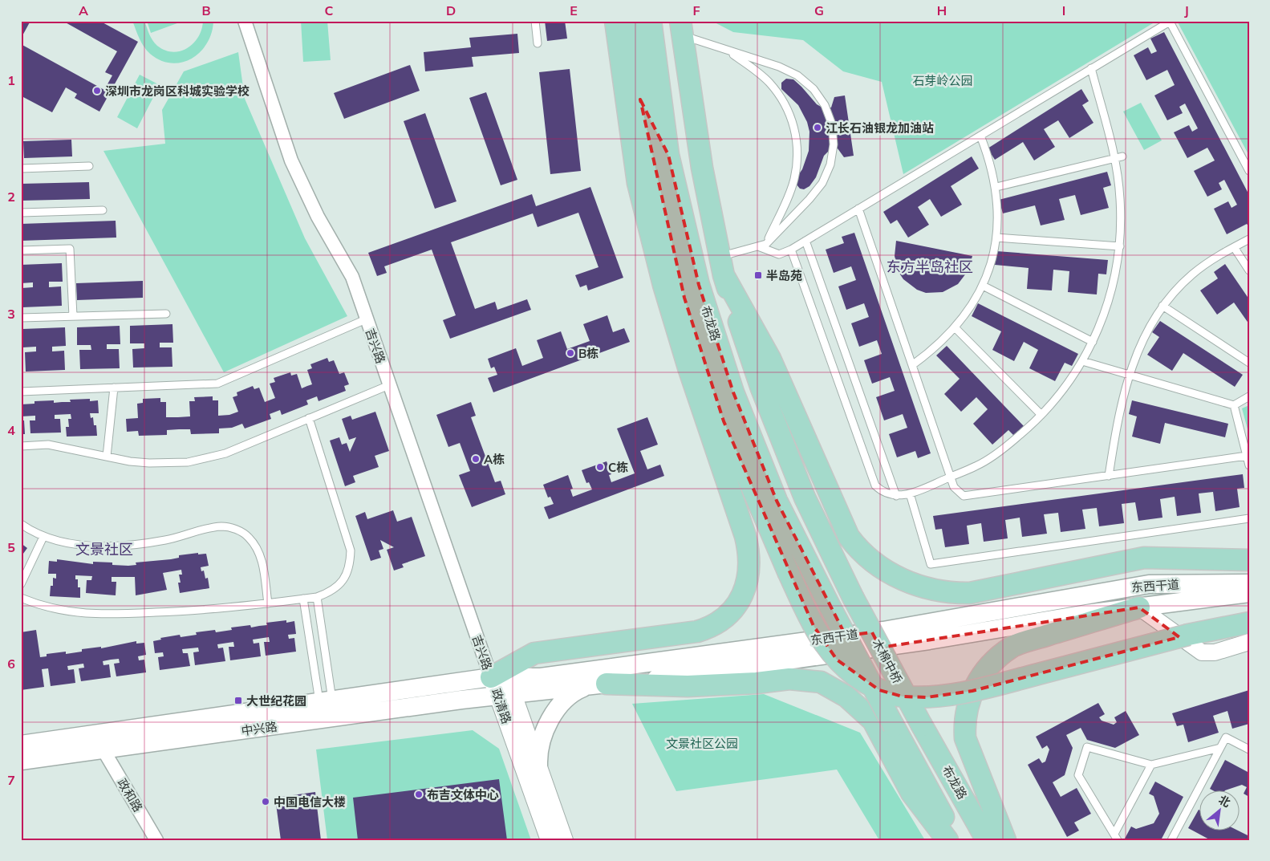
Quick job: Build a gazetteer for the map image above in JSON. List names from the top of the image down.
{
  "streets": {
    "main road": [
      "布龙路",
      "东西干道",
      "木棉中桥",
      "中兴路"
    ],
    "street": ["吉兴路", "政清路", "政和路"]
  },
  "crossings": [
    ["布龙路", "木棉中桥"],
    ["吉兴路", "东西干道"],
    ["吉兴路", "政清路"],
    ["吉兴路", "中兴路"],
    ["东西干道", "政清路"],
    ["东西干道", "中兴路"],
    ["政清路", "中兴路"],
    ["中兴路", "政和路"]
  ],
  "districts": ["东方半岛社区", "文景社区"],
  "parks": ["石芽岭公园", "文景社区公园"],
  "places": {
    "other": [
      "深圳市龙岗区科城实验学校",
      "江长石油银龙加油站",
      "B栋",
      "A栋",
      "C栋",
      "布吉文体中心",
      "中国电信大楼"
    ],
    "transit": ["半岛苑", "大世纪花园"]
  },
  "north": "top right",
  "grid": {
    "columns": [
      "A",
      "B",
      "C",
      "D",
      "E",
      "F",
      "G",
      "H",
      "I",
      "J"
    ],
    "rows": [
      "1",
      "2",
      "3",
      "4",
      "5",
      "6",
      "7"
    ]
  }
}
